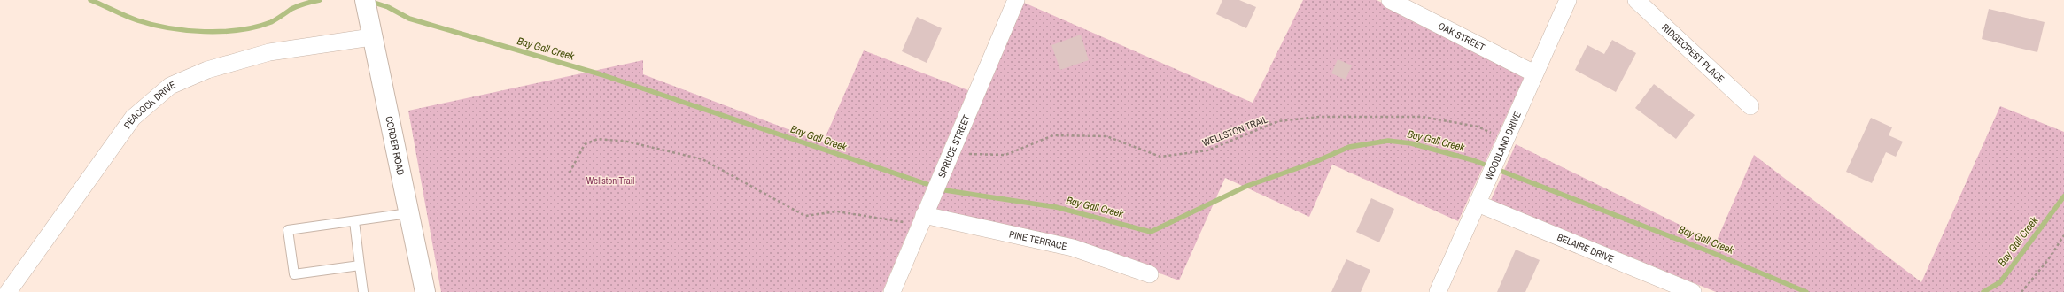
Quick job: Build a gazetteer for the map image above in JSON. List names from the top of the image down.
{
  "streets": {
    "street": [
      "OAK STREET",
      "RIDGECREST PLACE",
      "PEACOCK DRIVE",
      "CORDER ROAD",
      "SPRUCE STREET",
      "WOODLAND DRIVE",
      "PINE TERRACE",
      "BELAIRE DRIVE"
    ],
    "path": ["WELLSTON TRAIL"]
  },
  "crossings": [
    ["OAK STREET", "WOODLAND DRIVE"],
    ["PEACOCK DRIVE", "CORDER ROAD"],
    ["WELLSTON TRAIL", "SPRUCE STREET"],
    ["WELLSTON TRAIL", "WOODLAND DRIVE"],
    ["SPRUCE STREET", "PINE TERRACE"],
    ["WOODLAND DRIVE", "BELAIRE DRIVE"]
  ],
  "water": ["Bay Gall Creek"],
  "parks": ["Wellston Trail"]
}
